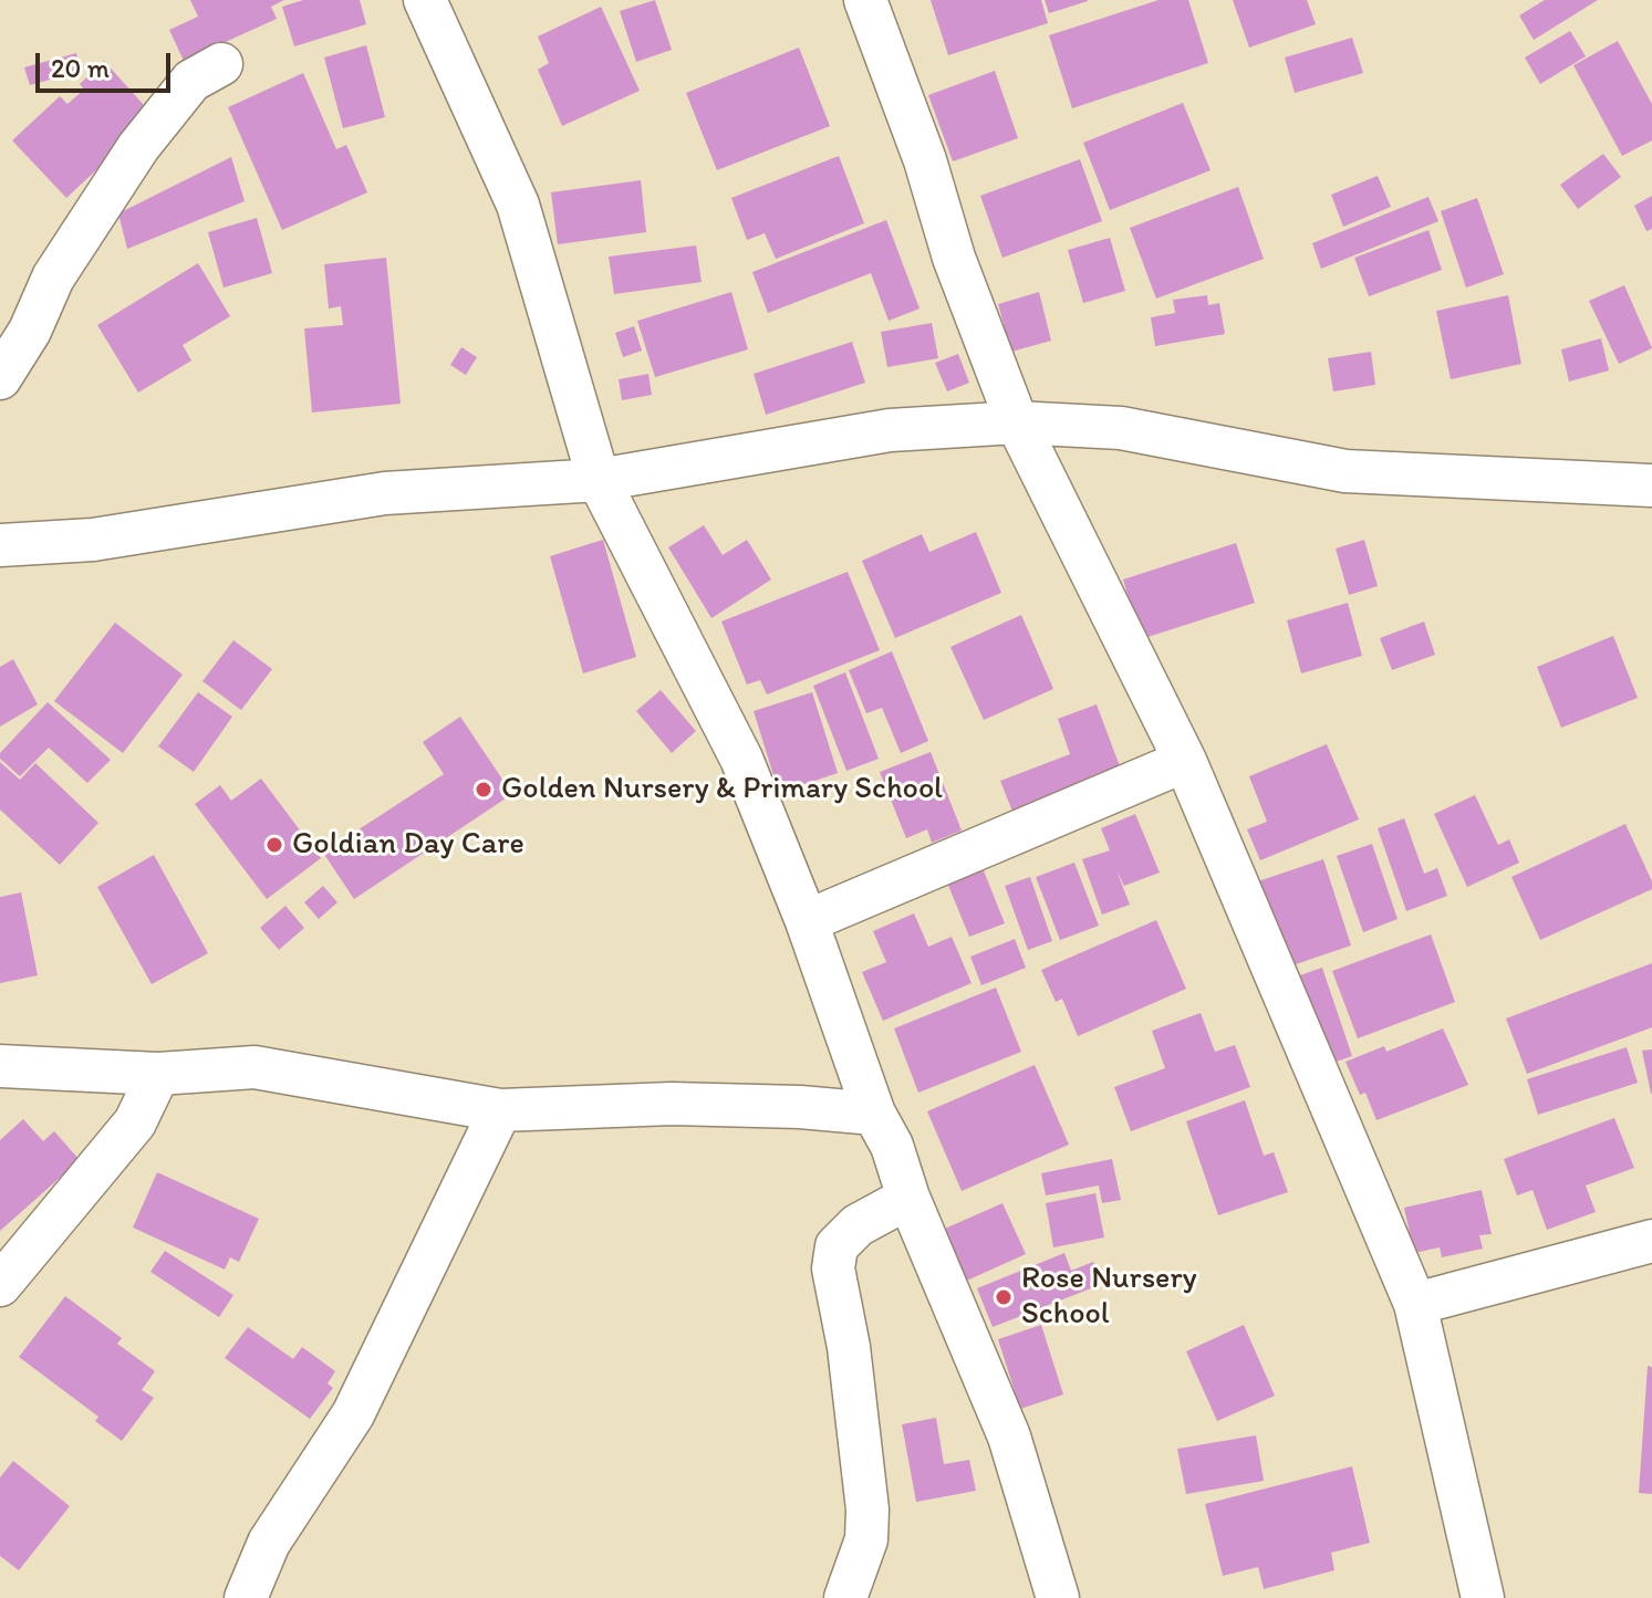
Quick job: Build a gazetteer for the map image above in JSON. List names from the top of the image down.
{
  "places": ["Golden Nursery & Primary School", "Goldian Day Care", "Rose Nursery School"],
  "scale_bar": "20 m"
}
